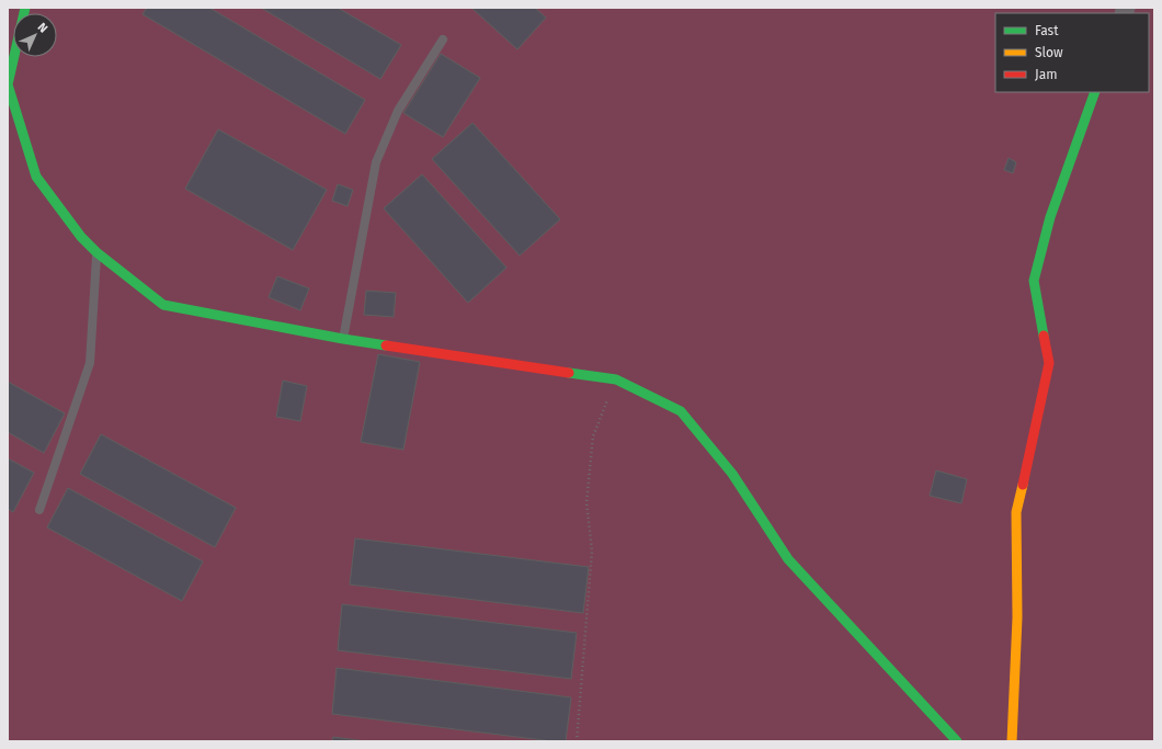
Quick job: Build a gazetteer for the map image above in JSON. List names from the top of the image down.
{
  "legend": ["Fast", "Slow", "Jam"],
  "north": "top right"
}
